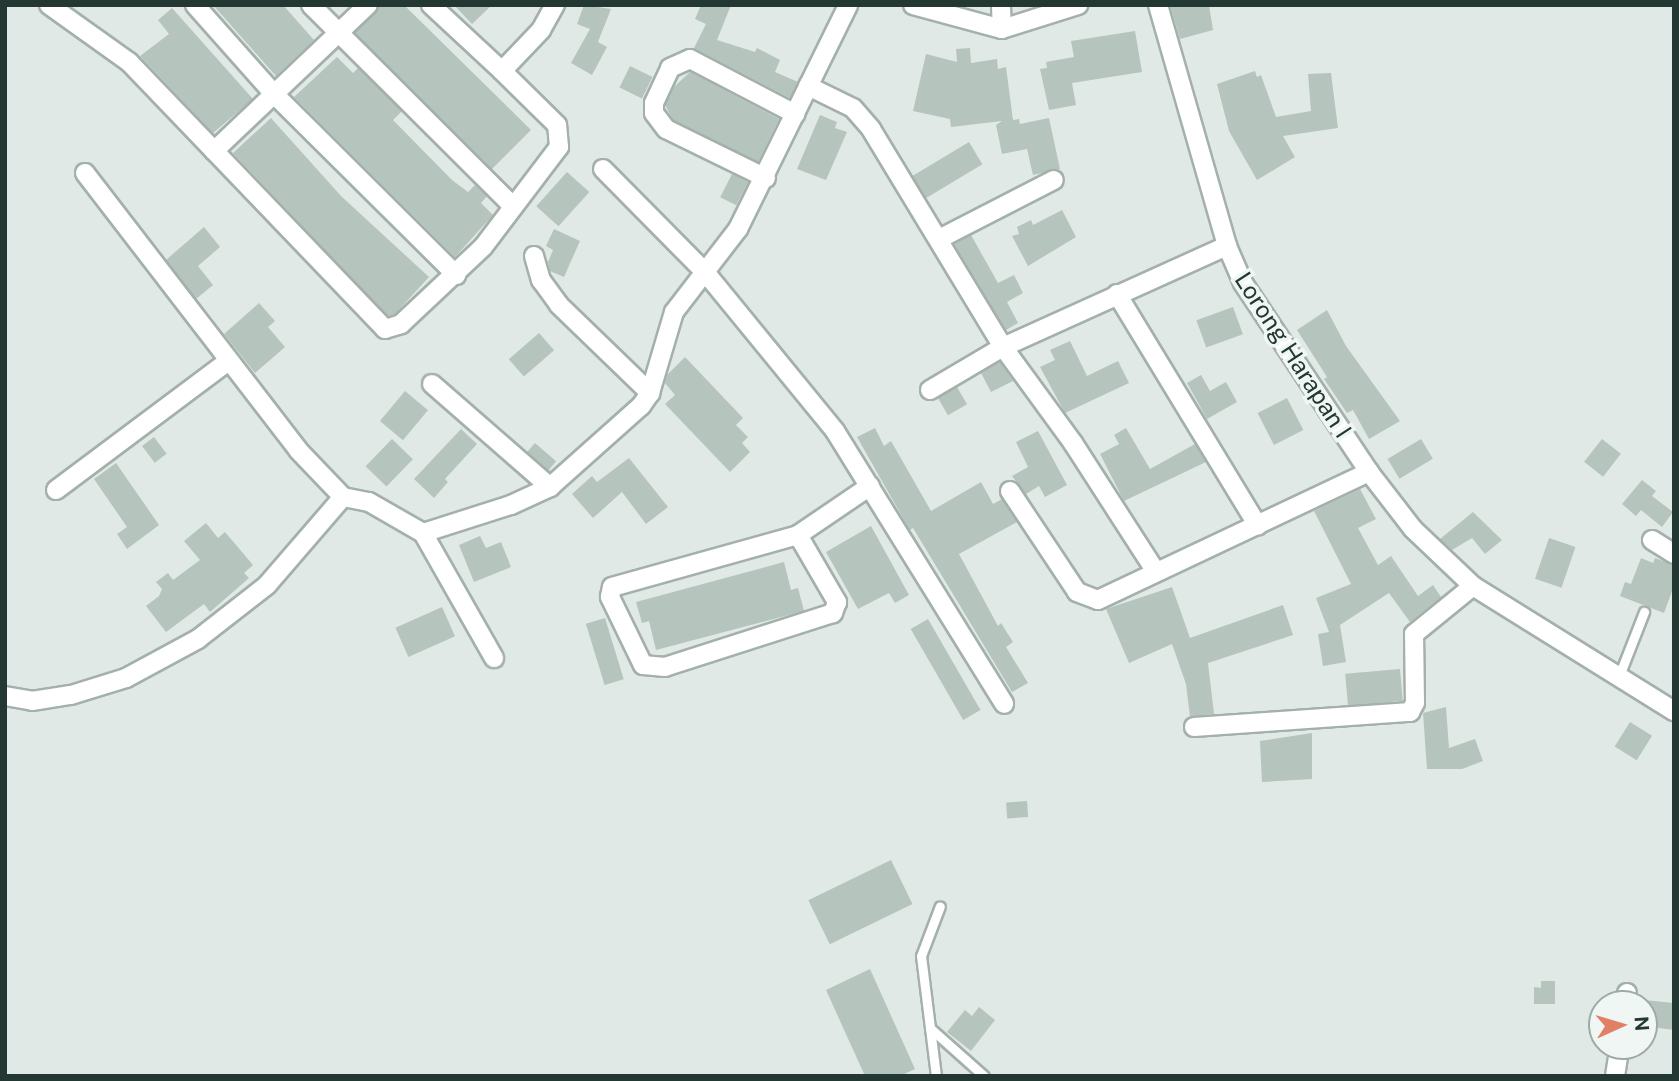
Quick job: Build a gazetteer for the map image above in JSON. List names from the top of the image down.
{
  "streets": {
    "street": ["Lorong Harapan I"]
  },
  "north": "right"
}
